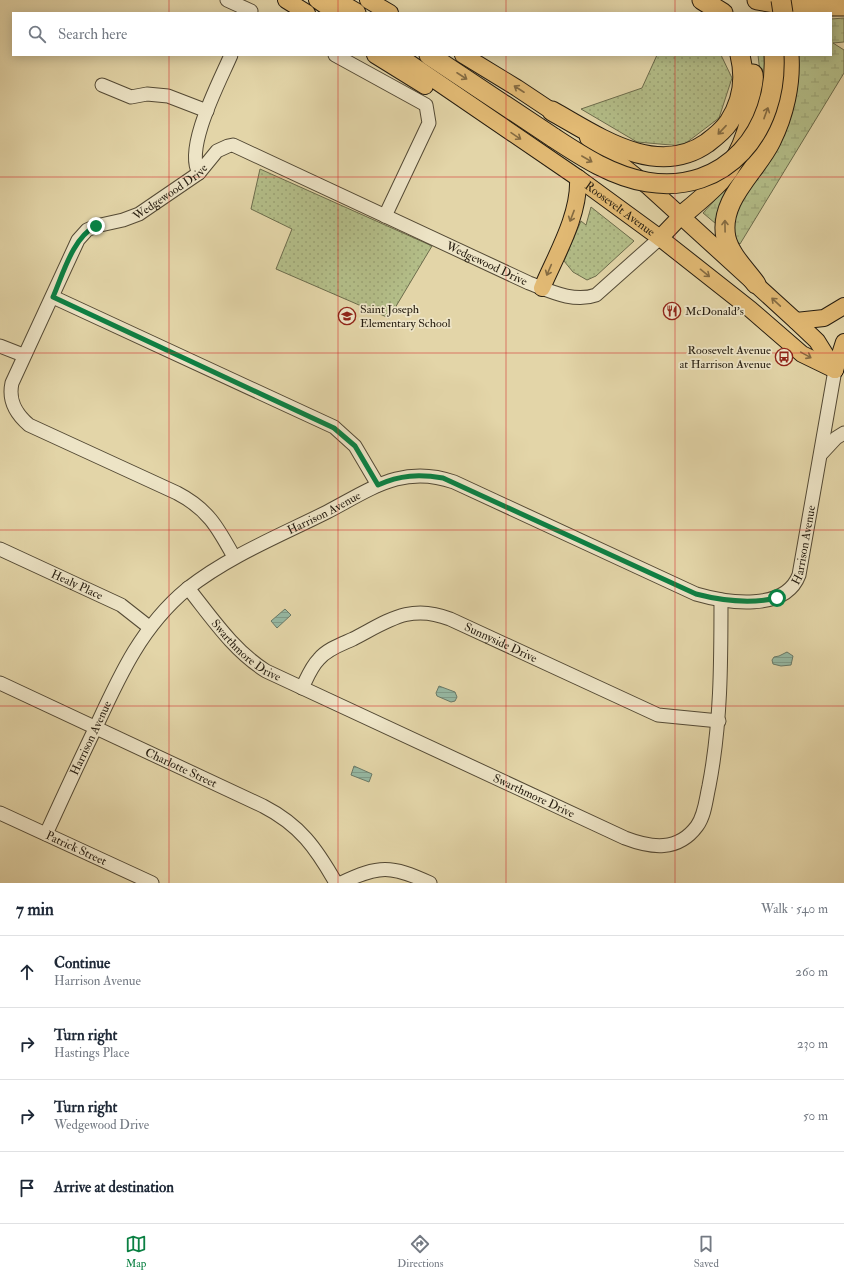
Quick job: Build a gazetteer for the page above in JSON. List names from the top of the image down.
{
  "streets": {
    "main road": ["Roosevelt Avenue"],
    "street": [
      "Wedgewood Drive",
      "Harrison Avenue",
      "Healy Place",
      "Sunnyside Drive",
      "Swarthmore Drive",
      "Charlotte Street",
      "Patrick Street"
    ]
  },
  "crossings": [
    ["Wedgewood Drive", "Roosevelt Avenue"],
    ["Wedgewood Drive", "Harrison Avenue"],
    ["Roosevelt Avenue", "Harrison Avenue"],
    ["Harrison Avenue", "Healy Place"],
    ["Harrison Avenue", "Swarthmore Drive"],
    ["Harrison Avenue", "Charlotte Street"],
    ["Harrison Avenue", "Patrick Street"],
    ["Sunnyside Drive", "Swarthmore Drive"]
  ],
  "places": {
    "restaurant": ["McDonald's"],
    "school or university": ["Saint Joseph Elementary School"],
    "bus stop": ["Roosevelt Avenue at Harrison Avenue"]
  },
  "page": {
    "search": "Search here",
    "heading": ["7 min", "Walk · 540 m"],
    "list": [
      ["Continue", "Harrison Avenue", "260 m"],
      ["Turn right", "Hastings Place", "230 m"],
      ["Turn right", "Wedgewood Drive", "50 m"],
      "Arrive at destination"
    ],
    "nav": ["Map", "Directions", "Saved"]
  }
}
